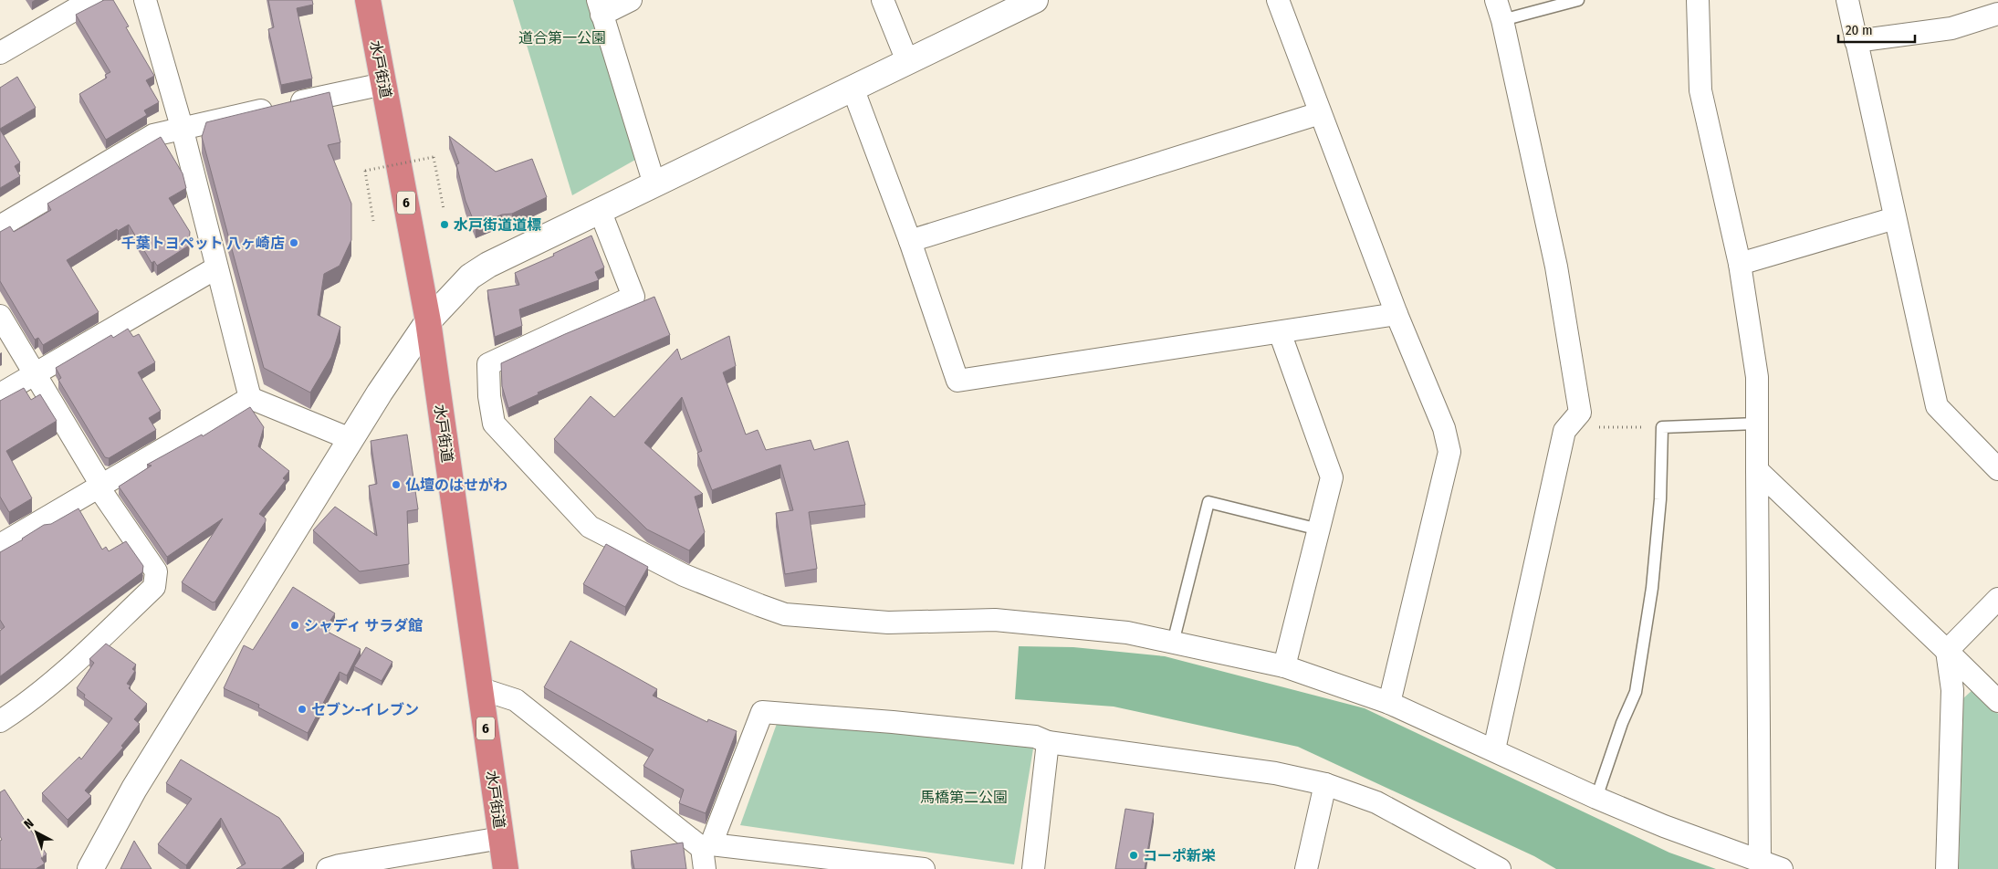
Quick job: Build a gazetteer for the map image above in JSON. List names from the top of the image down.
{
  "streets": {
    "highway": ["水戸街道", "6"]
  },
  "parks": ["道合第一公園", "馬橋第二公園"],
  "places": [
    "水戸街道道標",
    "千葉トヨペット 八ヶ崎店",
    "仏壇のはせがわ",
    "シャディ サラダ館",
    "セブン-イレブン",
    "コーポ新栄"
  ],
  "scale_bar": "20 m",
  "north": "top left"
}
